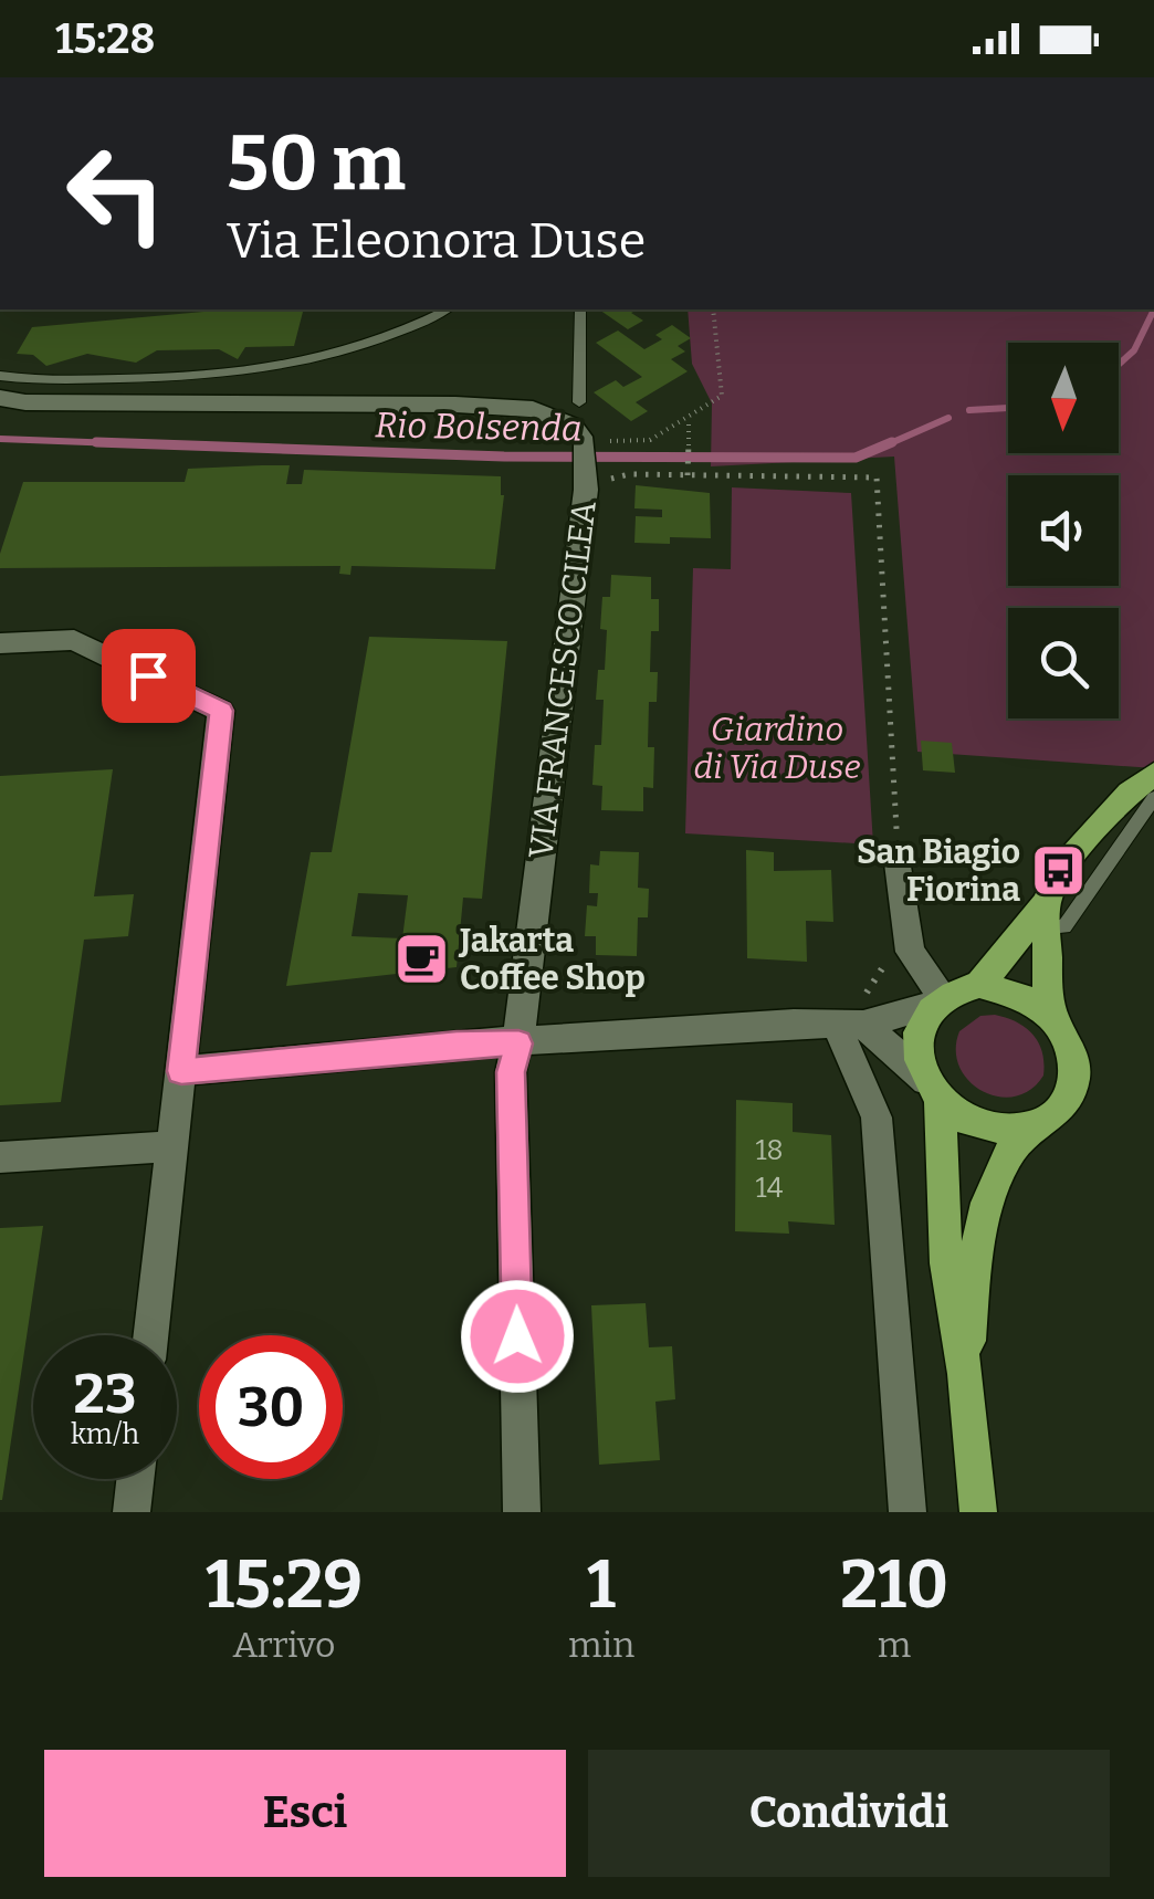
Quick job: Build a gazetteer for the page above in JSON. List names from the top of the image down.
{
  "streets": {
    "street": ["VIA FRANCESCO CILEA"]
  },
  "water": ["Rio Bolsenda"],
  "parks": ["Giardino di Via Duse"],
  "places": {
    "bus stop": ["San Biagio Fiorina"],
    "cafe": ["Jakarta Coffee Shop"]
  },
  "house_numbers": ["18", "14"],
  "north": "bottom",
  "page": {
    "status": "15:28",
    "turn": ["50 m", "Via Eleonora Duse"],
    "speed": "23 km/h",
    "limit": "30",
    "eta": [
      "15:29",
      "Arrivo",
      "1",
      "min",
      "210",
      "m"
    ],
    "buttons": ["Esci", "Condividi"]
  }
}
